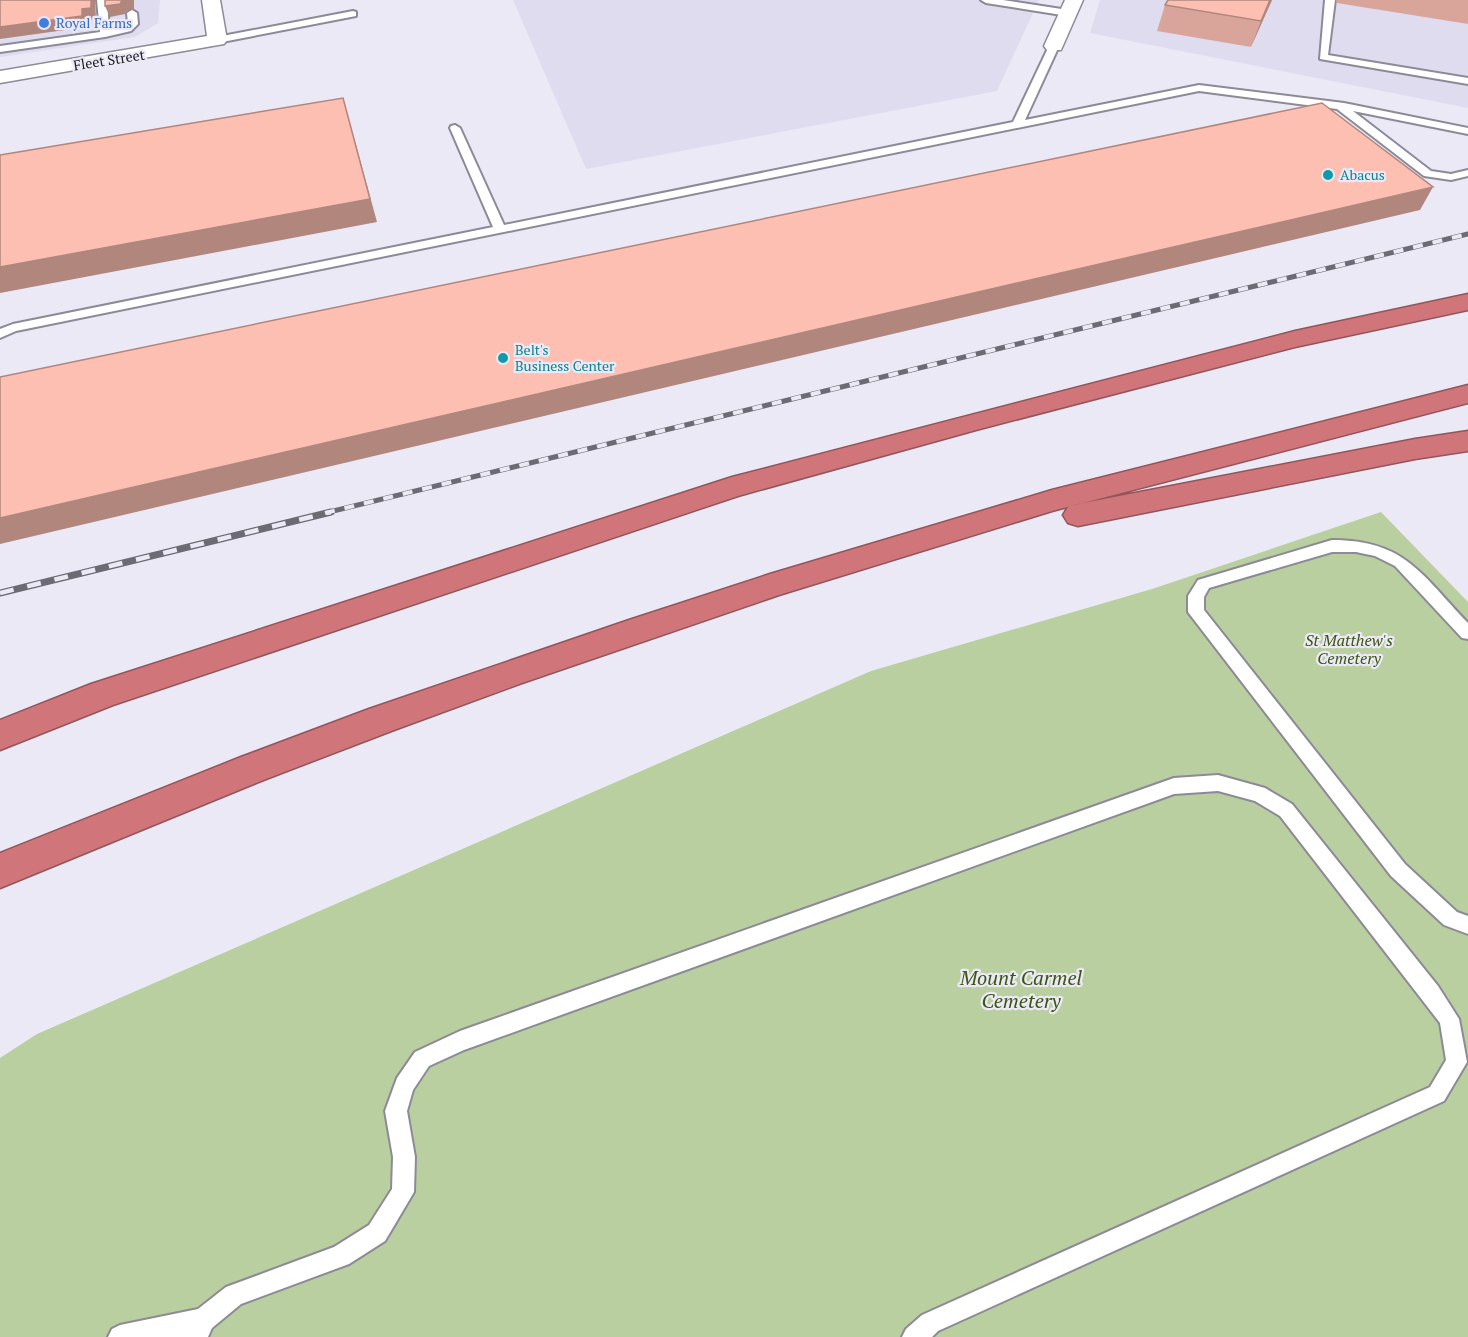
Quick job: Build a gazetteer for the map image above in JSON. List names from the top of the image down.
{
  "streets": {
    "street": ["Fleet Street"]
  },
  "parks": ["St Matthew's Cemetery", "Mount Carmel Cemetery"],
  "places": ["Royal Farms", "Abacus", "Belt's Business Center"]
}
